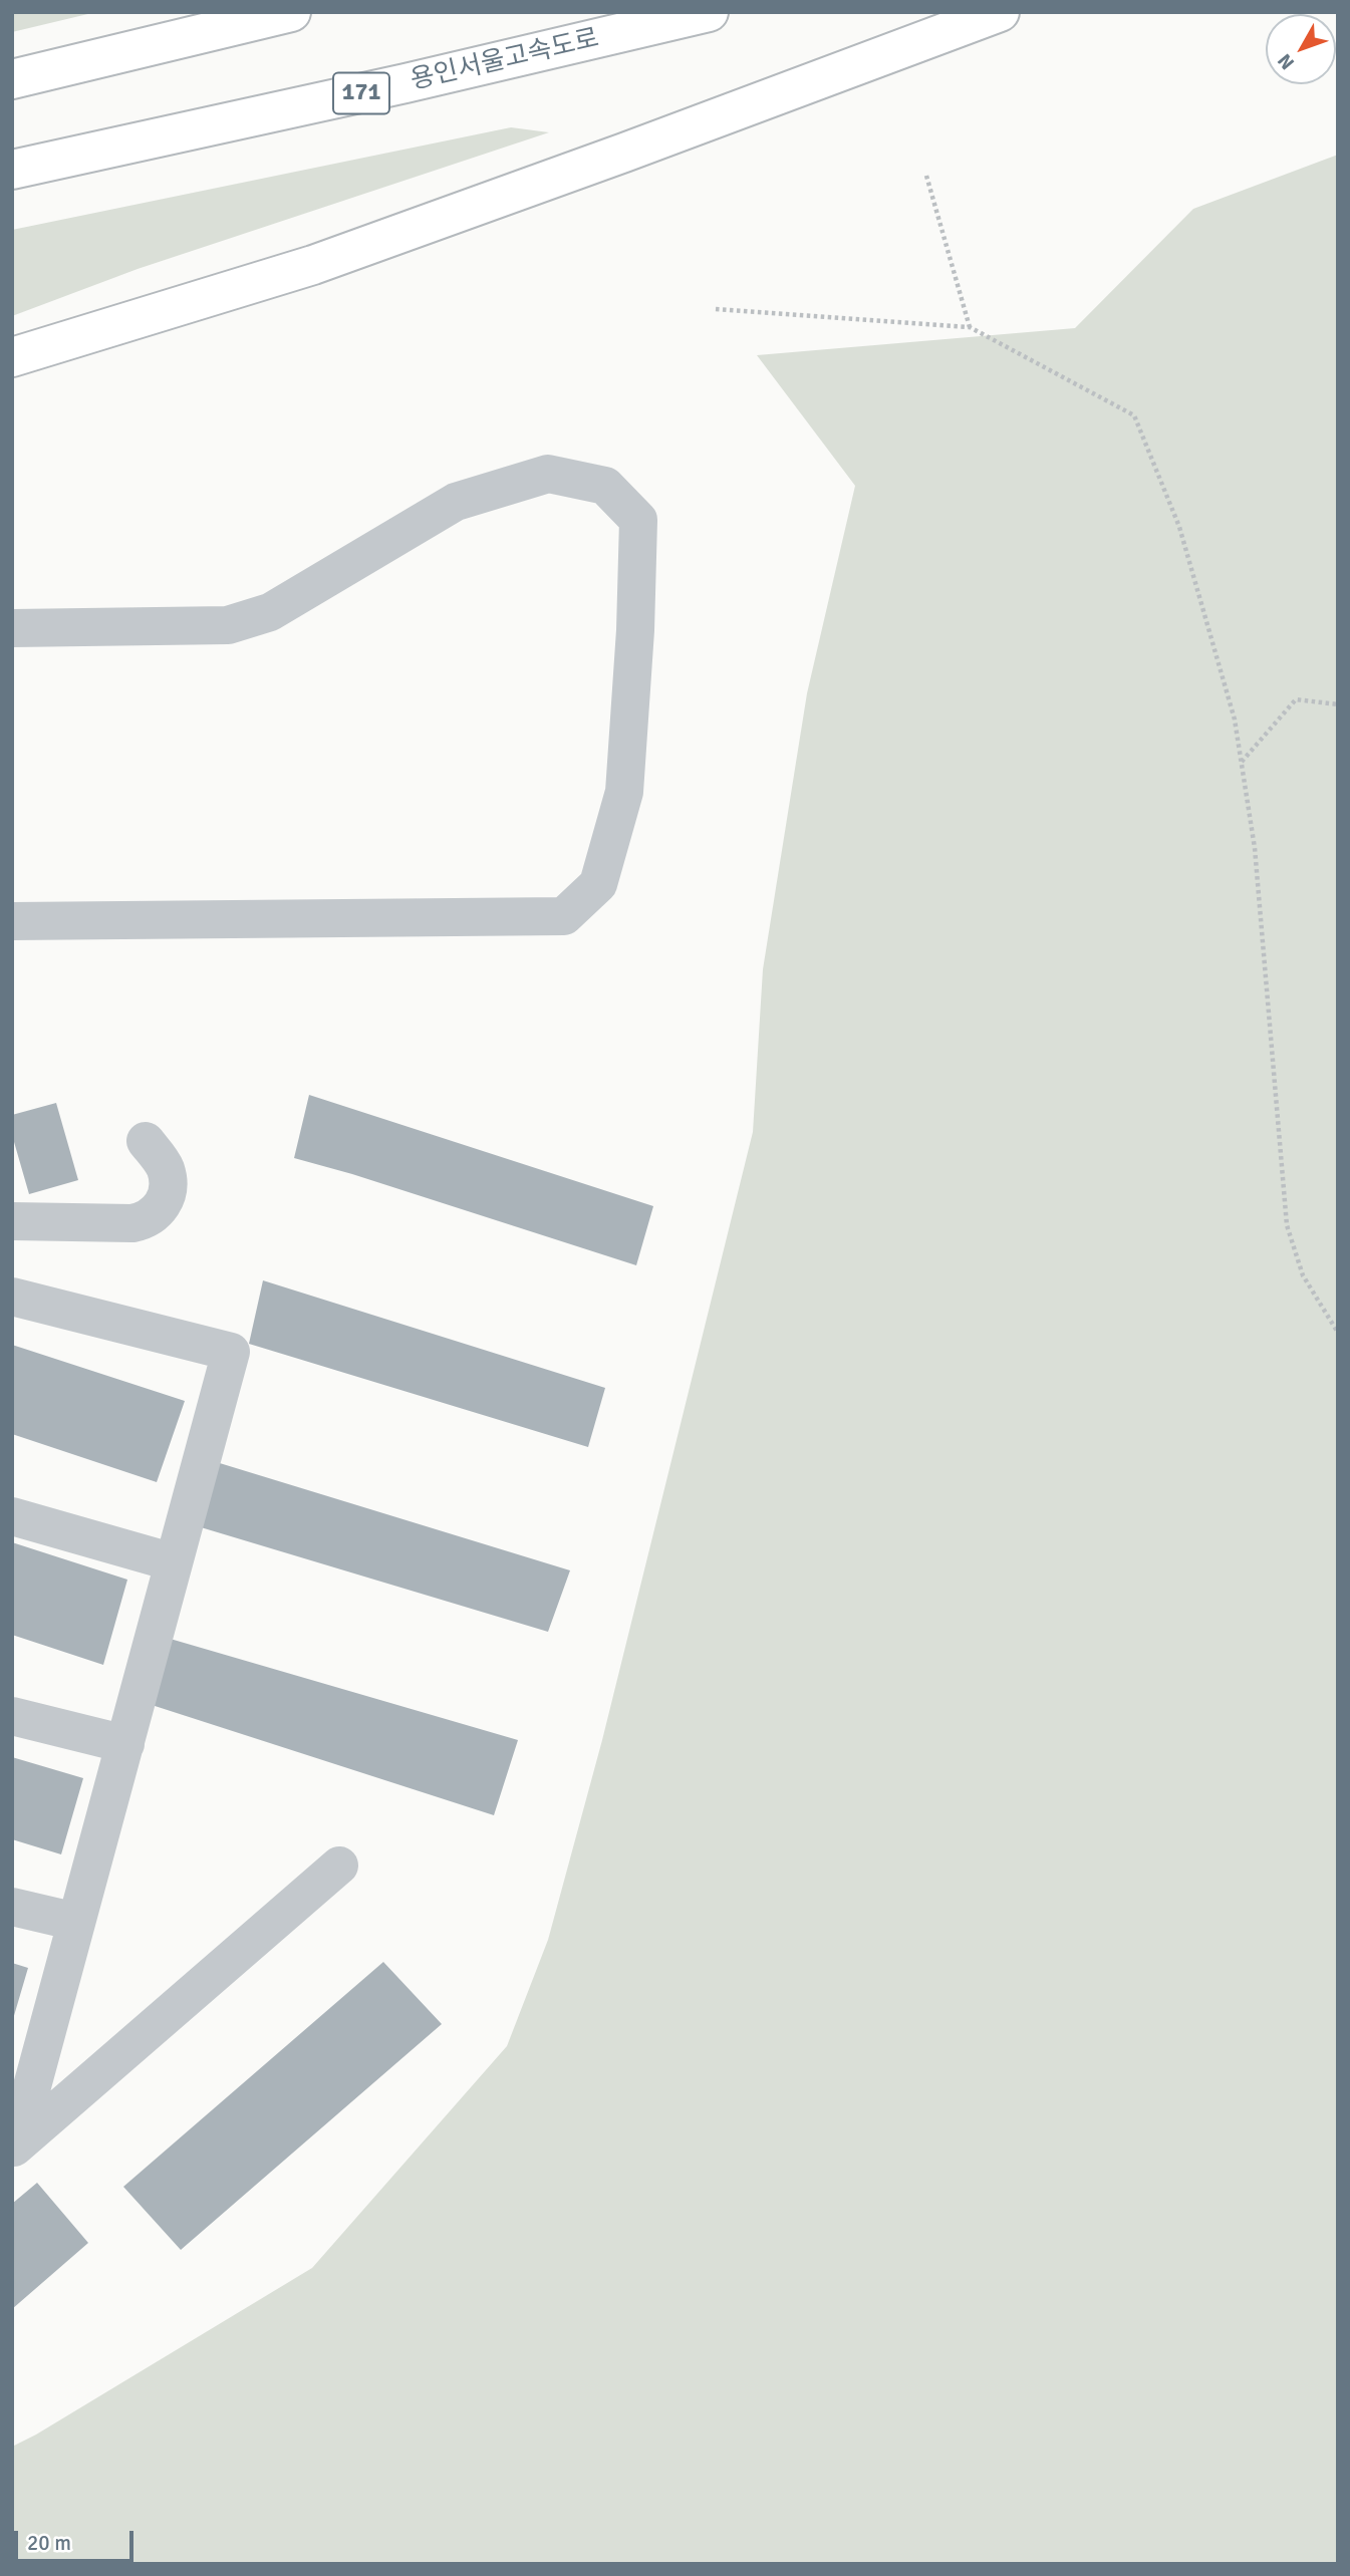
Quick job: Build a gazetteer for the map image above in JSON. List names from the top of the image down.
{
  "streets": {
    "highway": ["용인서울고속도로", "171"]
  },
  "scale_bar": "20 m",
  "north": "bottom left"
}
